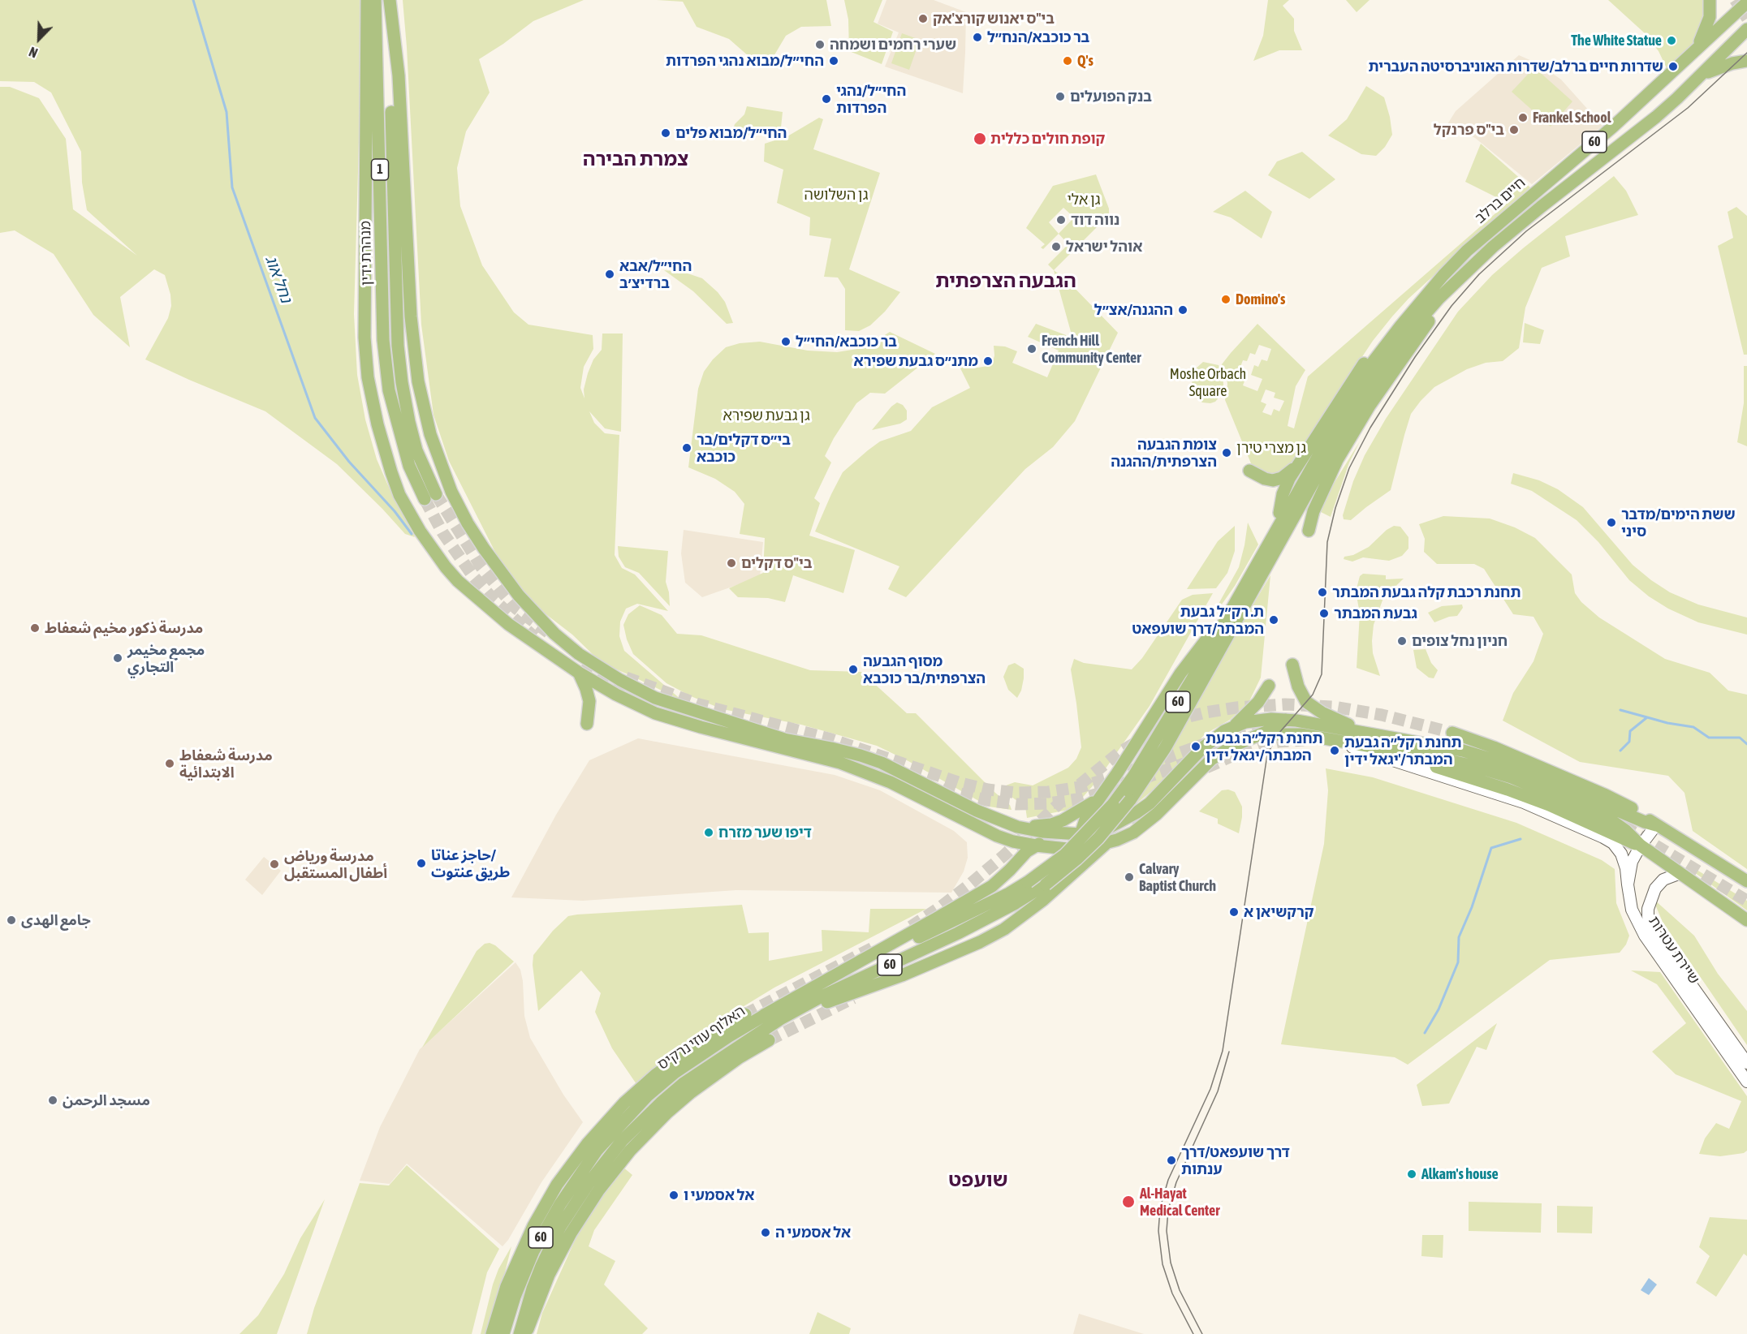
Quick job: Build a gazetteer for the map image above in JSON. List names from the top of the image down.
{
  "streets": {
    "highway": [
      "60",
      "1",
      "חיים ברלב",
      "מנהרת ידין",
      "האלוף עוזי נרקיס"
    ],
    "main road": ["שיירת עטרות"]
  },
  "crossings": [
    ["60", "חיים ברלב"],
    ["60", "האלוף עוזי נרקיס"]
  ],
  "districts": ["צמרת הבירה", "הגבעה הצרפתית", "שועפט"],
  "water": ["נחל אוג"],
  "parks": [
    "גן השלושה",
    "גן אלי",
    "Moshe Orbach Square",
    "גן גבעת שפירא",
    "גן מצרי טירן"
  ],
  "places": [
    "בי\"ס יאנוש קורצ'אק",
    "בר כוכבא/הנח״ל",
    "The White Statue",
    "שערי רחמים ושמחה",
    "החי״ל/מבוא נהגי הפרדות",
    "Q's",
    "שדרות חיים ברלב/שדרות האוניברסיטה העברית",
    "בנק הפועלים",
    "החי״ל/נהגי הפרדות",
    "Frankel School",
    "בי\"ס פרנקל",
    "החי״ל/מבוא פלים",
    "קופת חולים כללית",
    "נווה דוד",
    "אוהל ישראל",
    "החי״ל/אבא ברדיצ׳ב",
    "Domino's",
    "ההגנה/אצ״ל",
    "בר כוכבא/החי״ל",
    "French Hill Community Center",
    "מתנ״ס גבעת שפירא",
    "בי״ס דקלים/בר כוכבא",
    "צומת הגבעה הצרפתית/ההגנה",
    "ששת הימים/מדבר סיני",
    "בי\"ס דקלים",
    "תחנת רכבת קלה גבעת המבתר",
    "גבעת המבתר",
    "ת. רק״ל גבעת המבתר/דרך שועפאט",
    "مدرسة ذكور مخيم شعفاط",
    "חניון נחל צופים",
    "مجمع مخيمر التجاري",
    "מסוף הגבעה הצרפתית/בר כוכבא",
    "תחנת רקל״ה גבעת המבתר/יגאל ידין",
    "תחנת רקל״ה גבעת המבתר/'יגאל ידין",
    "مدرسة شعفاط الابتدائية",
    "דיפו שער מזרח",
    "حاجز عناتا/ طريق عنتوت",
    "مدرسة ورياض أطفال المستقبل",
    "Calvary Baptist Church",
    "קרקשיאן א",
    "جامع الهدى",
    "مسجد الرحمن",
    "דרך שועפאט/דרך ענתות",
    "Alkam's house",
    "אל אסמעי ו",
    "Al-Hayat Medical Center",
    "אל אסמעי ה"
  ],
  "north": "bottom left"
}
